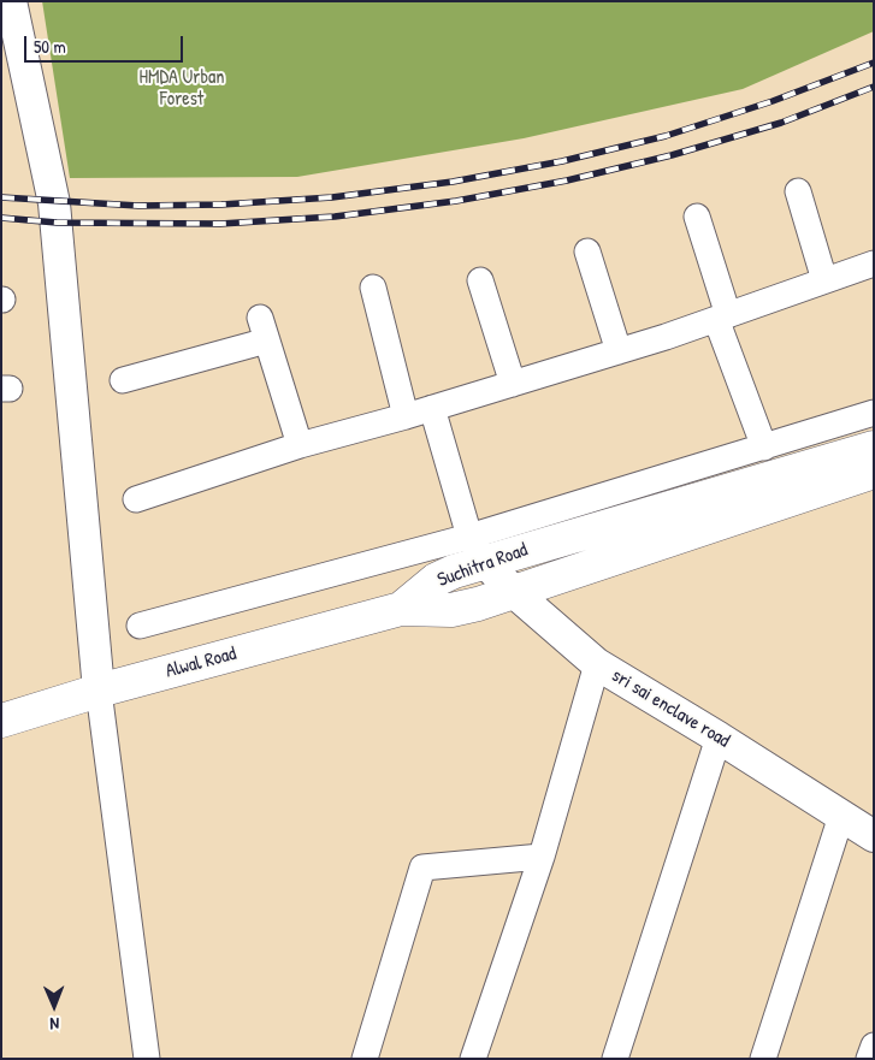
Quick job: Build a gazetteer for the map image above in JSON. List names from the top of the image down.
{
  "streets": {
    "main road": ["Suchitra Road", "Alwal Road"],
    "street": ["sri sai enclave road"]
  },
  "crossings": [
    ["Suchitra Road", "Alwal Road"],
    ["Suchitra Road", "sri sai enclave road"]
  ],
  "parks": ["HMDA Urban Forest"],
  "scale_bar": "50 m",
  "north": "bottom"
}
